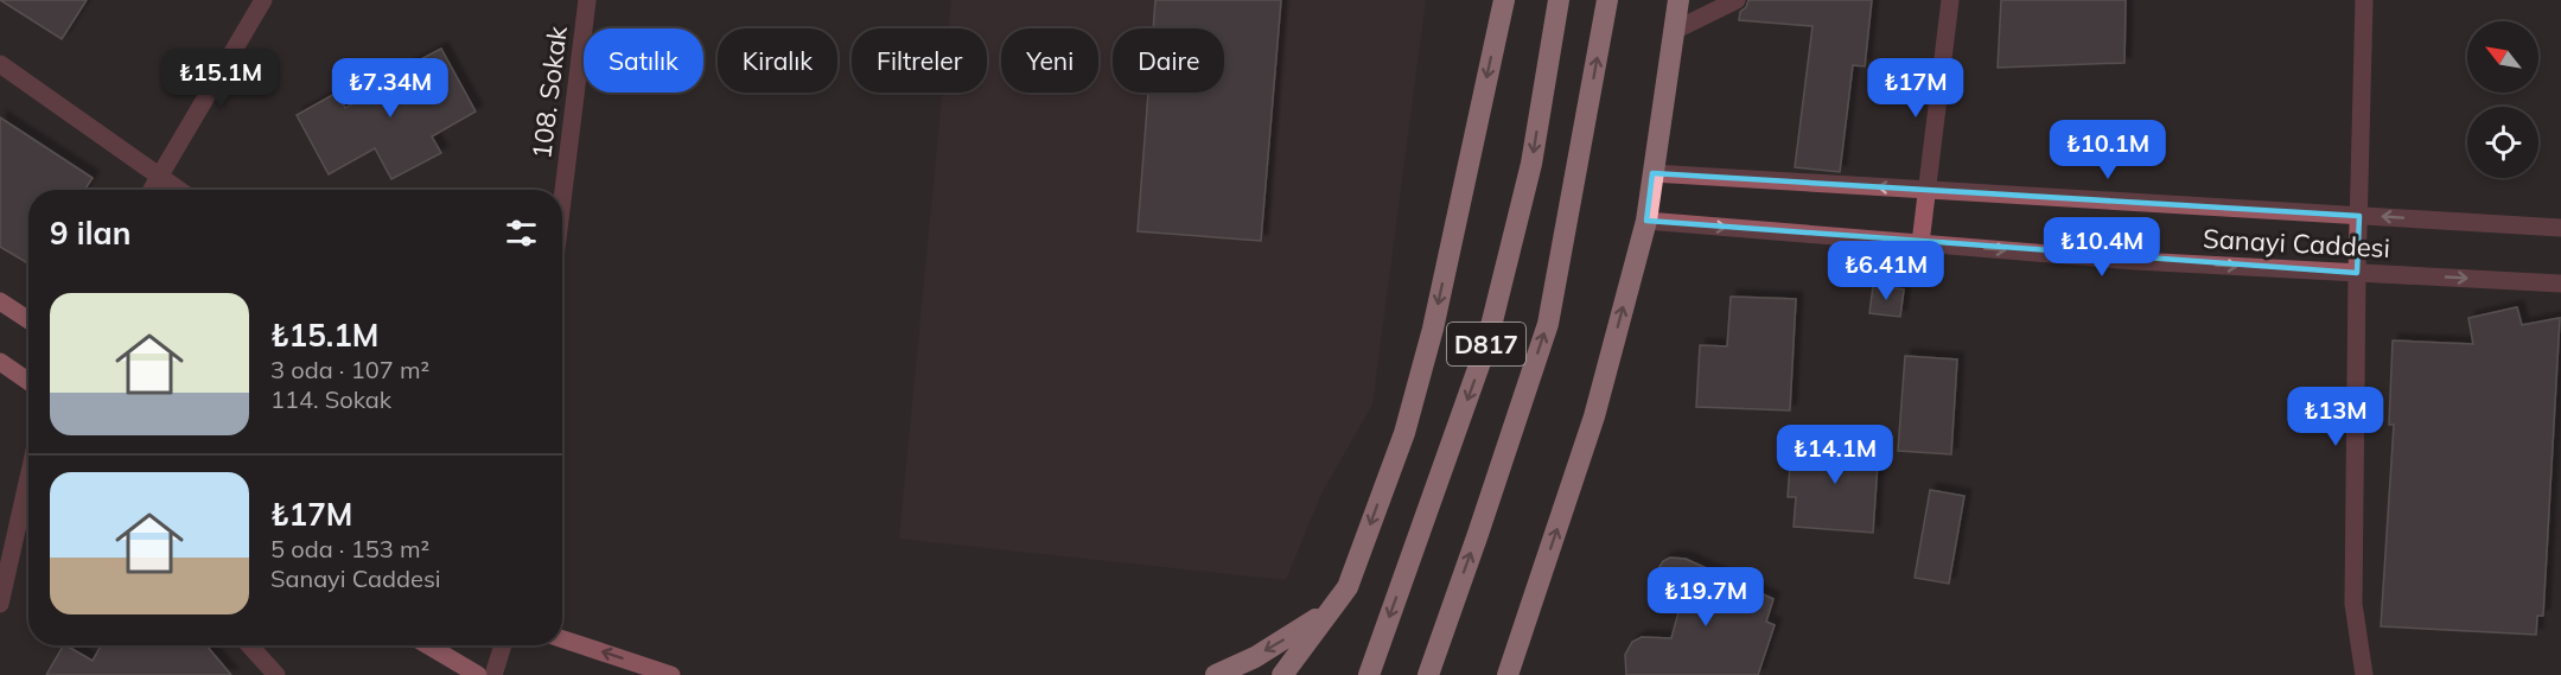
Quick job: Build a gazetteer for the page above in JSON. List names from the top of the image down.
{
  "streets": {
    "highway": ["D817"],
    "street": ["108. Sokak", "Sanayi Caddesi"]
  },
  "north": "top left",
  "page": {
    "chip": [
      "Satılık",
      "Kiralık",
      "Filtreler",
      "Yeni",
      "Daire"
    ],
    "price": [
      "₺15.1M",
      "₺7.34M",
      "₺17M",
      "₺10.1M",
      "₺10.4M",
      "₺6.41M",
      "₺13M",
      "₺14.1M",
      "₺19.7M"
    ],
    "heading": "9 ilan",
    "list": [
      {
        "name": "₺15.1M",
        "note": "3 oda · 107 m² · 114. Sokak"
      },
      {
        "name": "₺17M",
        "note": "5 oda · 153 m² · Sanayi Caddesi"
      }
    ]
  }
}
